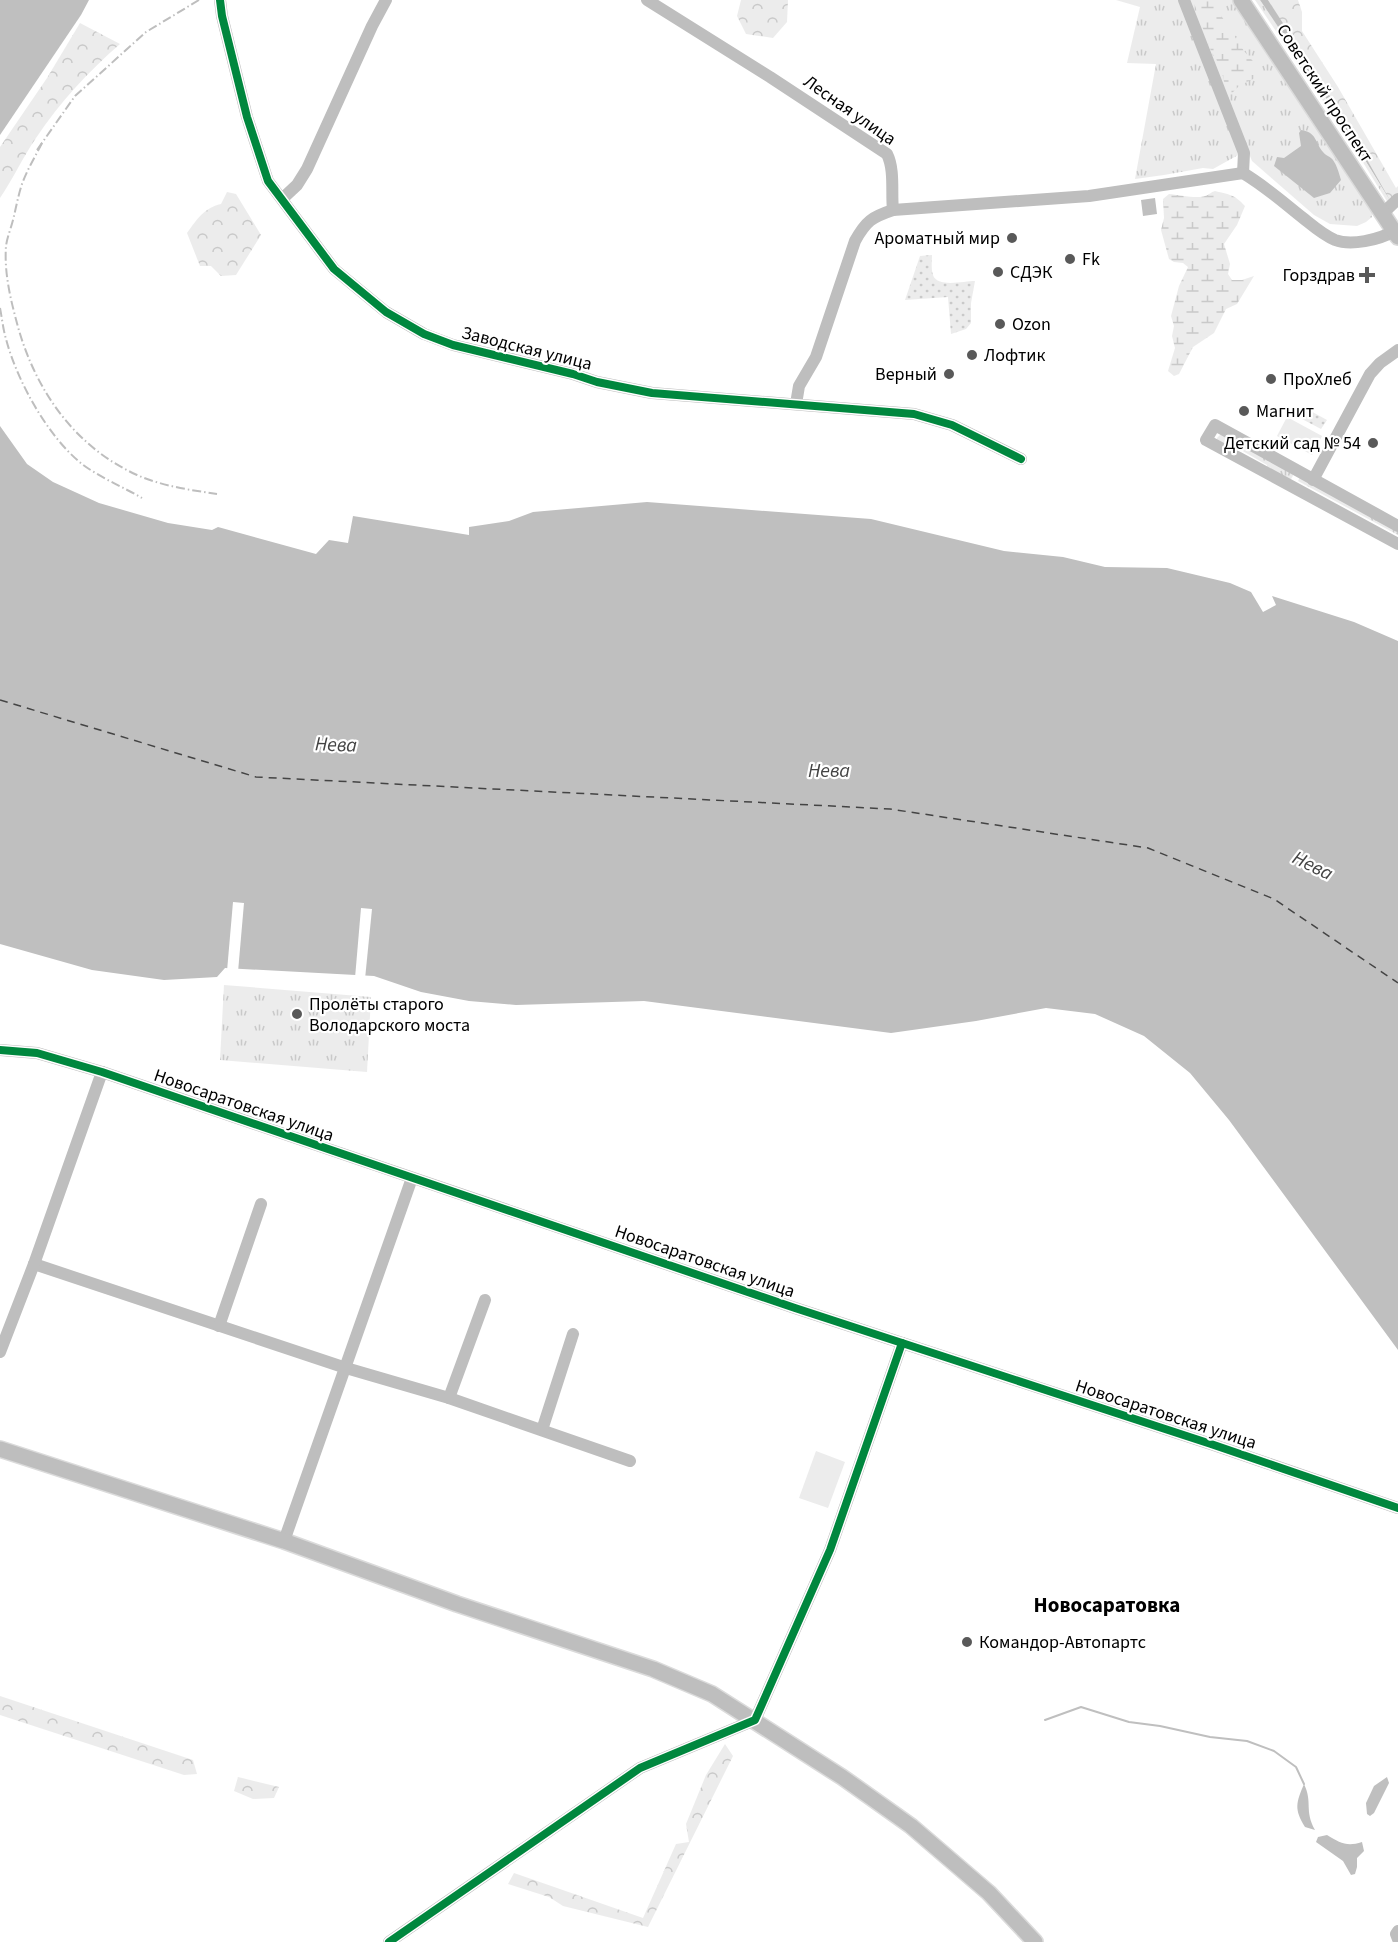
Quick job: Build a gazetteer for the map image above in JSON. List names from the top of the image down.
{
  "streets": {
    "main road": ["Советский проспект"],
    "street": ["Лесная улица", "Заводская улица", "Новосаратовская улица"]
  },
  "districts": ["Новосаратовка"],
  "water": ["Нева"],
  "places": {
    "other": [
      "Ароматный мир",
      "Fk",
      "СДЭК",
      "Ozon",
      "Лофтик",
      "Верный",
      "ПроХлеб",
      "Магнит",
      "Детский сад № 54",
      "Пролёты старого Володарского моста",
      "Командор-Автопартс"
    ],
    "health": ["Горздрав"]
  }
}
